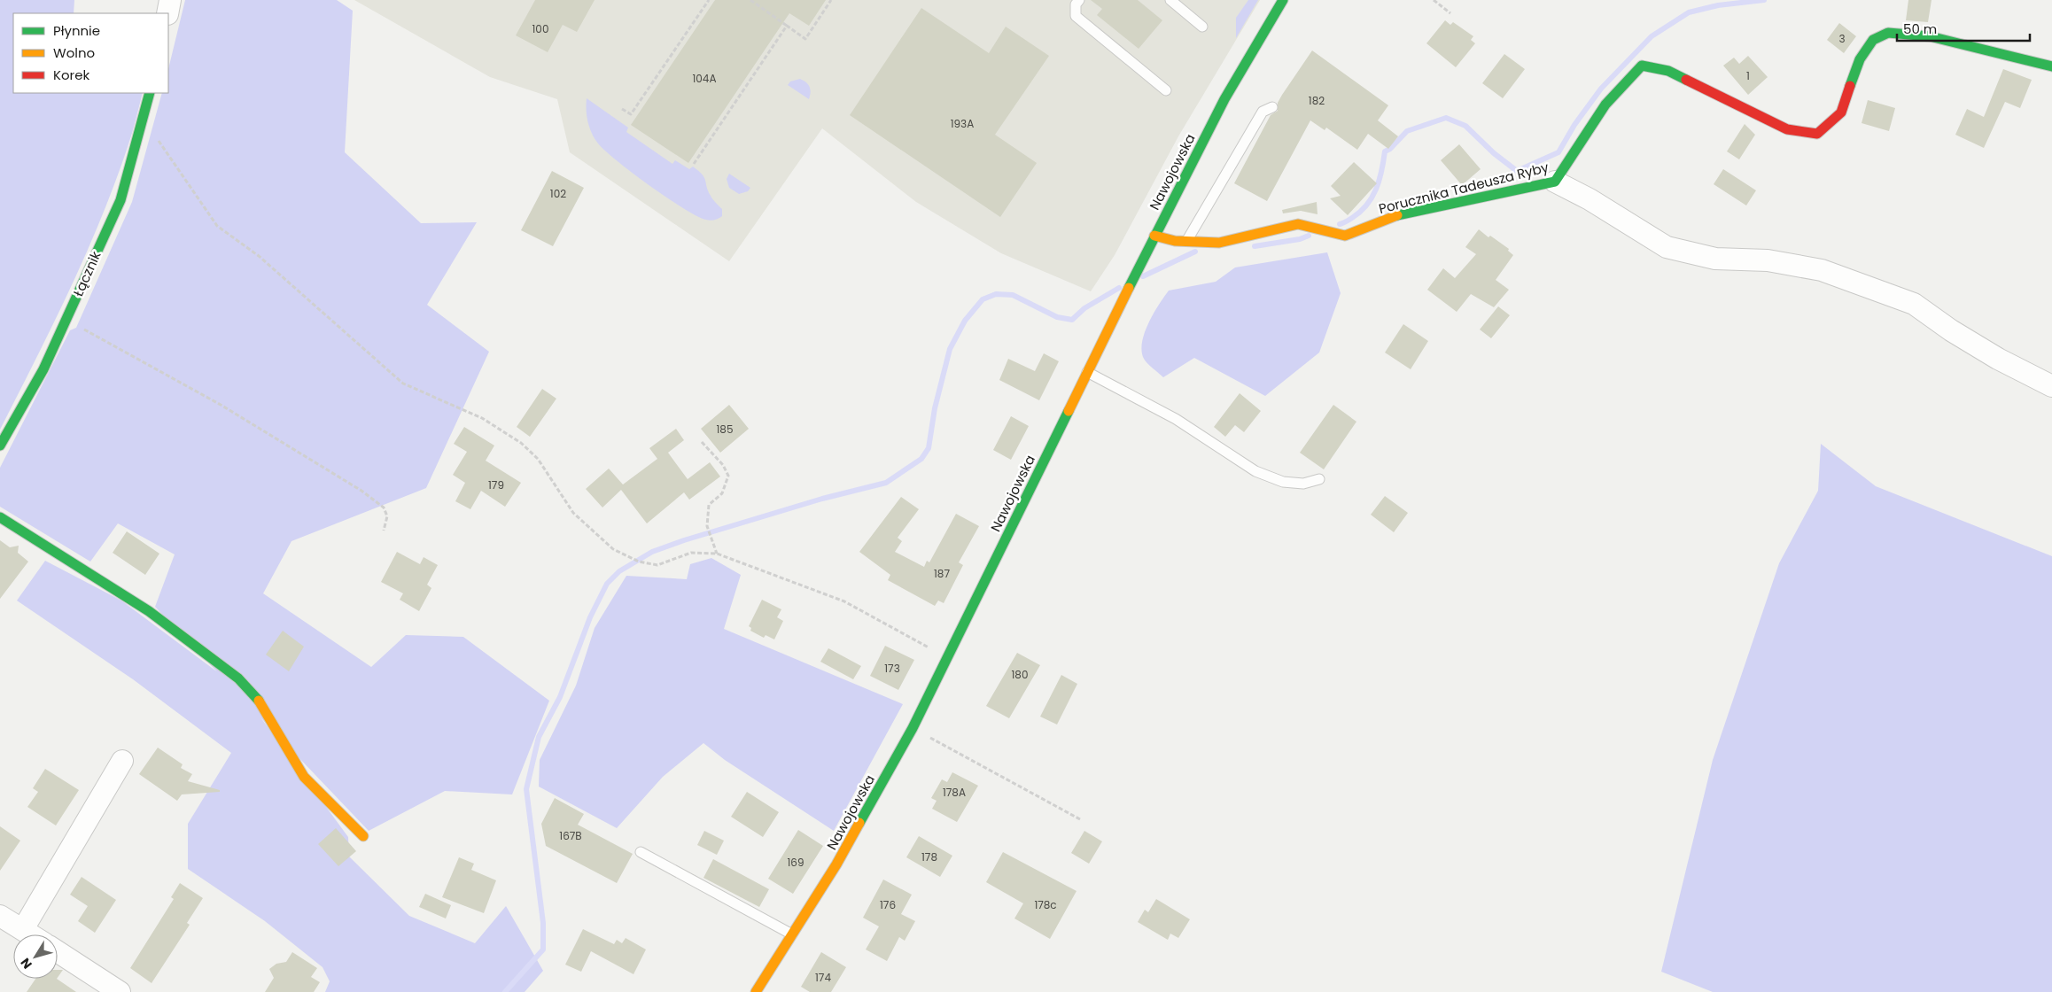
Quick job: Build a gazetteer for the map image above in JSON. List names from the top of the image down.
{
  "streets": {
    "street": ["Nawojowska", "Porucznika Tadeusza Ryby", "Łącznik"]
  },
  "crossings": [
    ["Nawojowska", "Porucznika Tadeusza Ryby"]
  ],
  "house_numbers": [
    "100",
    "3",
    "1",
    "104A",
    "182",
    "193A",
    "102",
    "185",
    "179",
    "187",
    "173",
    "180",
    "178A",
    "167B",
    "178",
    "169",
    "176",
    "178c",
    "174"
  ],
  "legend": ["Płynnie", "Wolno", "Korek"],
  "scale_bar": "50 m",
  "north": "bottom left"
}
